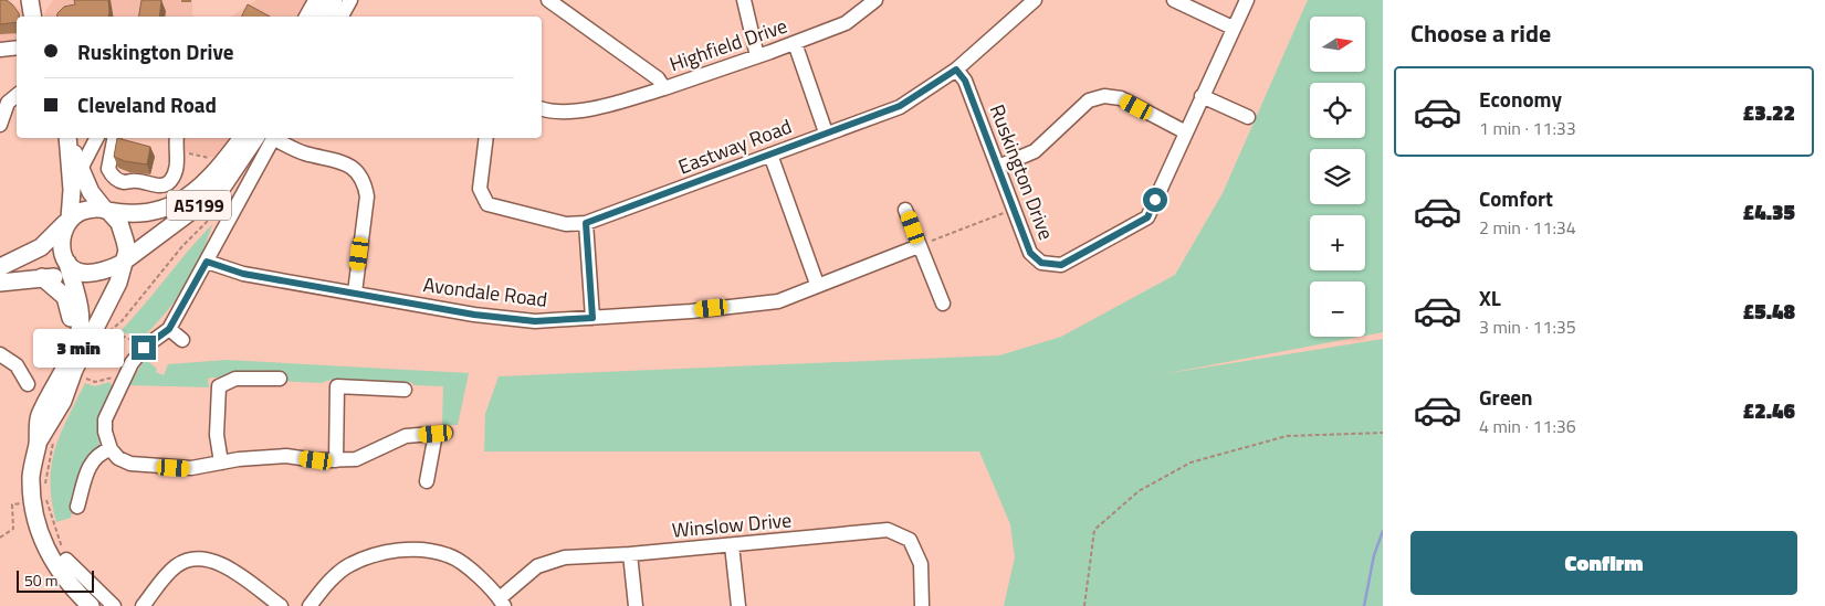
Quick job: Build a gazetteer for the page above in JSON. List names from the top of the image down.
{
  "streets": {
    "main road": ["A5199"],
    "street": [
      "Highfield Drive",
      "Eastway Road",
      "Ruskington Drive",
      "Avondale Road",
      "Winslow Drive"
    ]
  },
  "crossings": [
    ["Eastway Road", "Ruskington Drive"]
  ],
  "scale_bar": "50 m",
  "north": "right",
  "page": {
    "heading": "Choose a ride",
    "map_buttons": ["+", "−"],
    "banner": ["Ruskington Drive", "Cleveland Road"],
    "list": [
      {
        "name": "Economy",
        "note": "1 min · 11:33",
        "value": "£3.22"
      },
      {
        "name": "Comfort",
        "note": "2 min · 11:34",
        "value": "£4.35"
      },
      {
        "name": "XL",
        "note": "3 min · 11:35",
        "value": "£5.48"
      },
      {
        "name": "Green",
        "note": "4 min · 11:36",
        "value": "£2.46"
      }
    ],
    "bubble": "3 min",
    "buttons": "Confirm",
    "scale": "50 m"
  }
}
